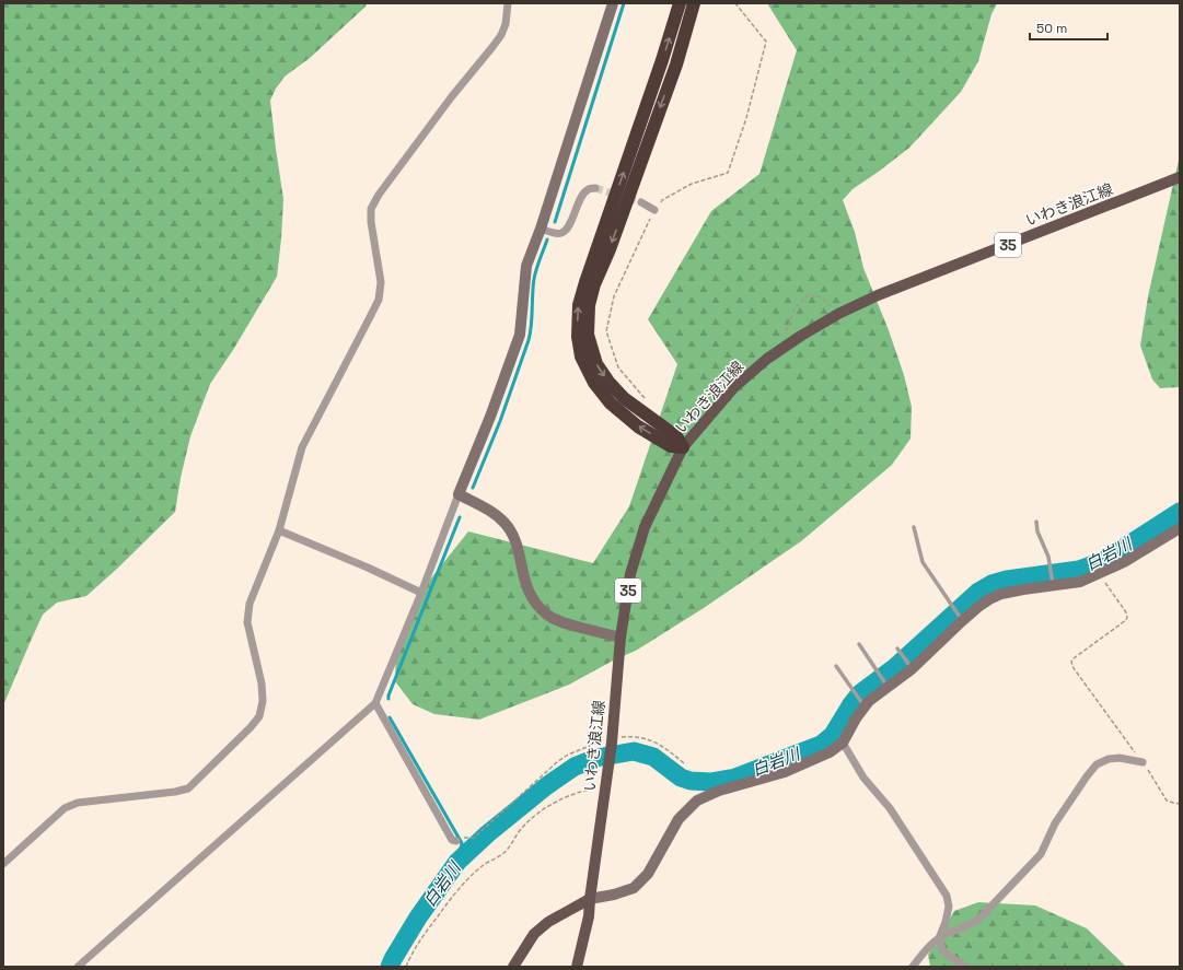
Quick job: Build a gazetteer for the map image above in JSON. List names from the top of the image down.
{
  "streets": {
    "main road": ["いわき浪江線", "35"]
  },
  "water": ["白岩川"],
  "scale_bar": "50 m"
}
